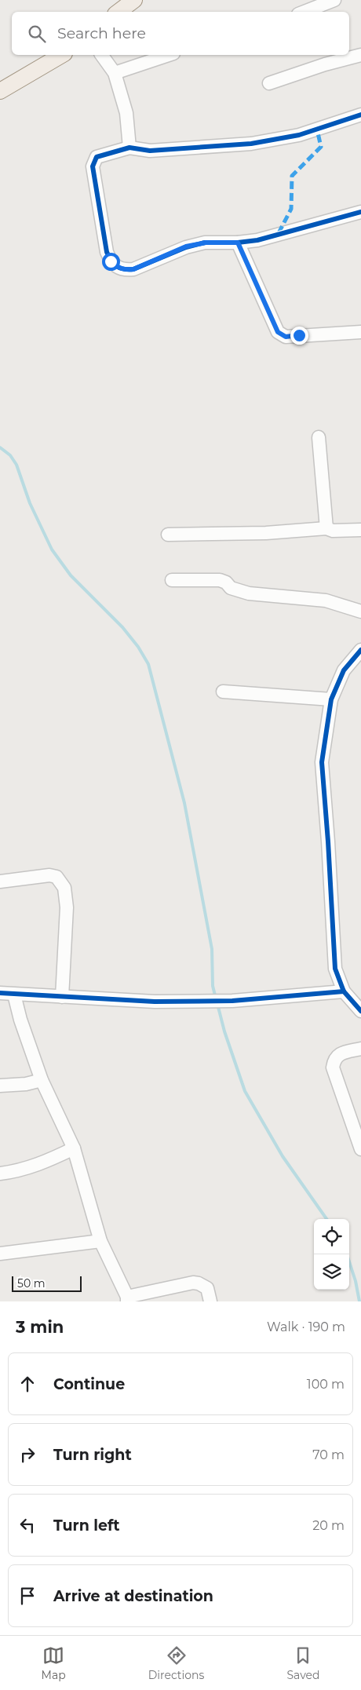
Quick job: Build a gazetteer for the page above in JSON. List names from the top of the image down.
{
  "scale_bar": "50 m",
  "page": {
    "search": "Search here",
    "scale": "50 m",
    "heading": ["3 min", "Walk · 190 m"],
    "list": [
      ["Continue", "100 m"],
      ["Turn right", "70 m"],
      ["Turn left", "20 m"],
      "Arrive at destination"
    ],
    "nav": ["Map", "Directions", "Saved"]
  }
}
